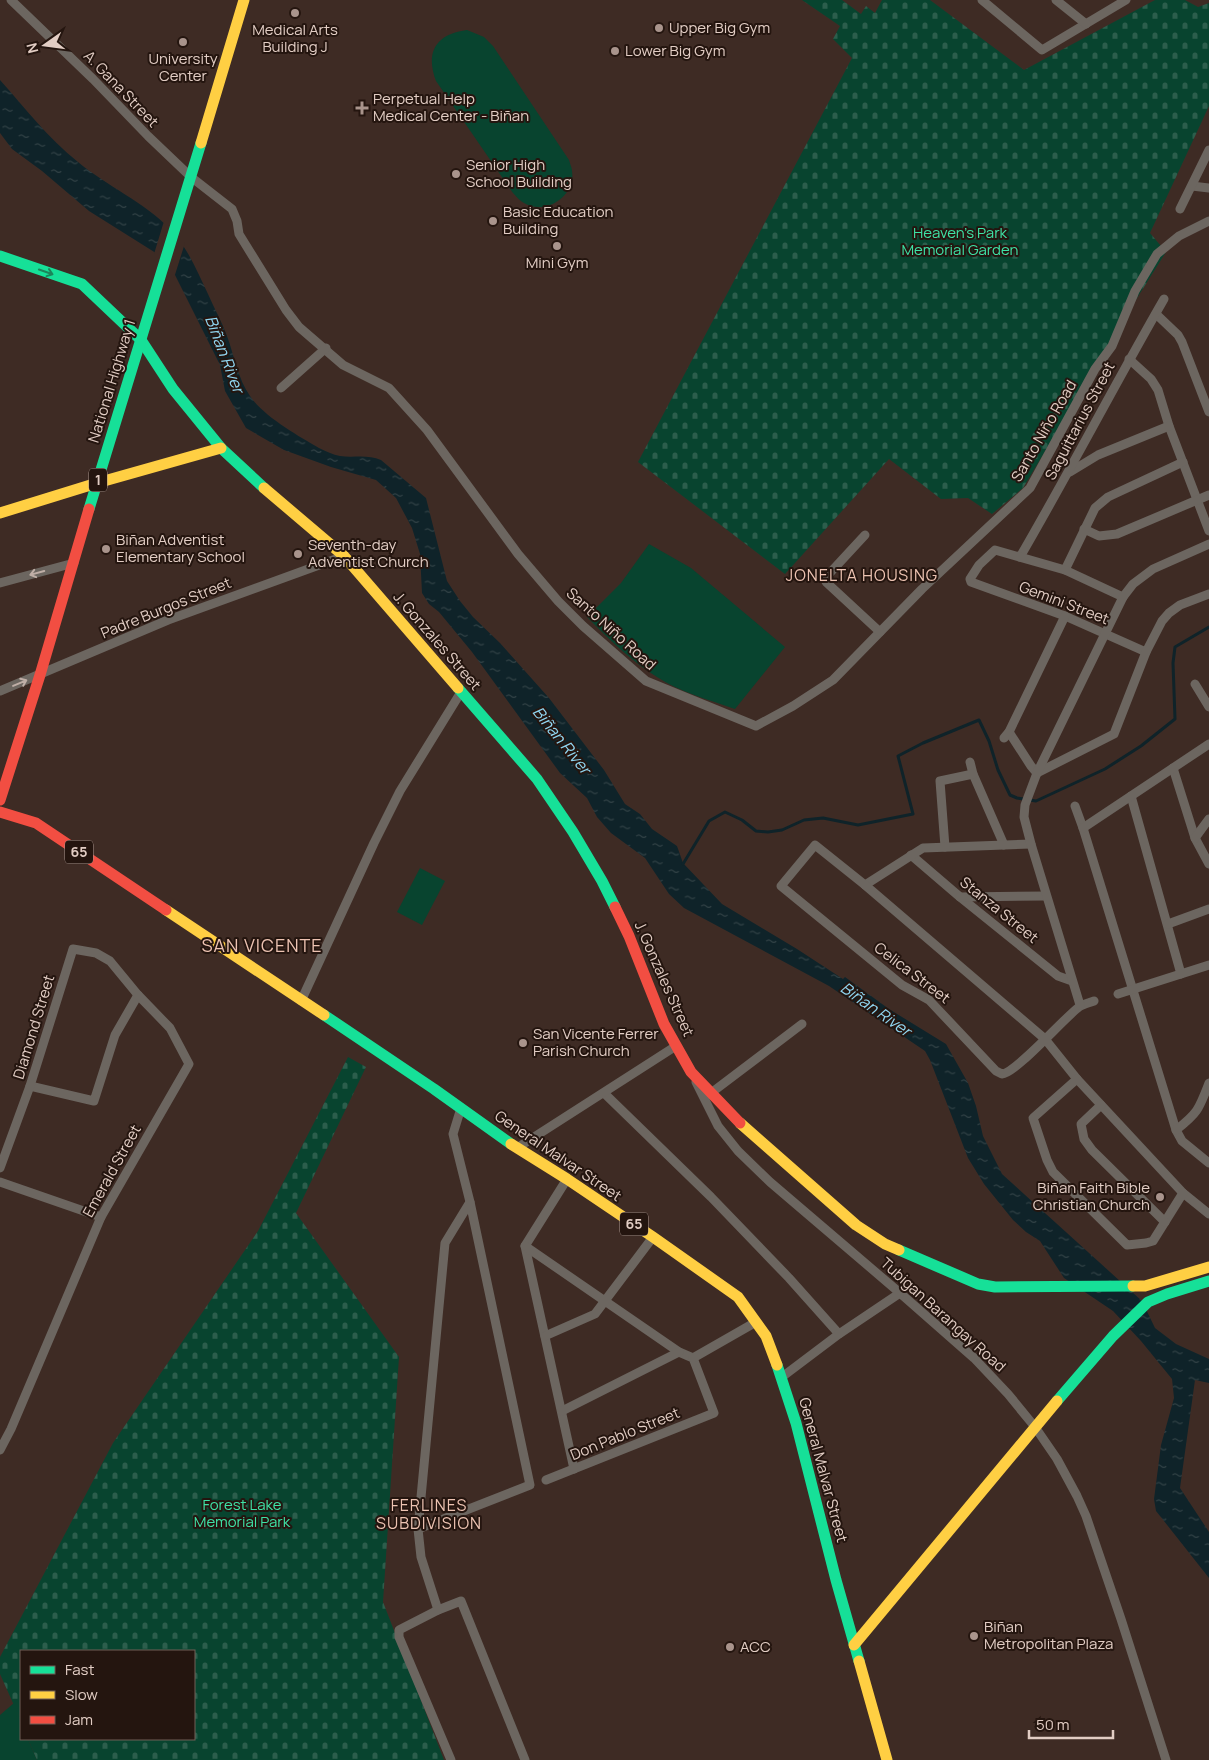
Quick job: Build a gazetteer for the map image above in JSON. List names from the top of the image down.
{
  "streets": {
    "main road": [
      "National Highway 1",
      "1",
      "J. Gonzales Street",
      "65",
      "General Malvar Street"
    ],
    "street": [
      "A. Gana Street",
      "Saguittarius Street",
      "Santo Niño Road",
      "Gemini Street",
      "Padre Burgos Street",
      "Stanza Street",
      "Celica Street",
      "Diamond Street",
      "Emerald Street",
      "Tubigan Barangay Road",
      "Don Pablo Street"
    ]
  },
  "crossings": [
    ["A. Gana Street", "National Highway 1"],
    ["A. Gana Street", "Santo Niño Road"],
    ["National Highway 1", "Santo Niño Road"],
    ["National Highway 1", "Padre Burgos Street"],
    ["National Highway 1", "J. Gonzales Street"],
    ["Saguittarius Street", "Gemini Street"],
    ["Padre Burgos Street", "J. Gonzales Street"],
    ["J. Gonzales Street", "Tubigan Barangay Road"],
    ["Diamond Street", "Emerald Street"]
  ],
  "districts": ["JONELTA HOUSING", "SAN VICENTE", "FERLINES SUBDIVISION"],
  "water": ["Biñan River"],
  "parks": ["Heaven's Park Memorial Garden", "Forest Lake Memorial Park"],
  "places": {
    "other": [
      "Medical Arts Building J",
      "Upper Big Gym",
      "University Center",
      "Lower Big Gym",
      "Senior High School Building",
      "Basic Education Building",
      "Mini Gym",
      "Biñan Adventist Elementary School",
      "Seventh-day Adventist Church",
      "San Vicente Ferrer Parish Church",
      "Biñan Faith Bible Christian Church",
      "Biñan Metropolitan Plaza",
      "ACC"
    ],
    "health": ["Perpetual Help Medical Center - Biñan"]
  },
  "legend": ["Fast", "Slow", "Jam"],
  "scale_bar": "50 m",
  "north": "left"
}
